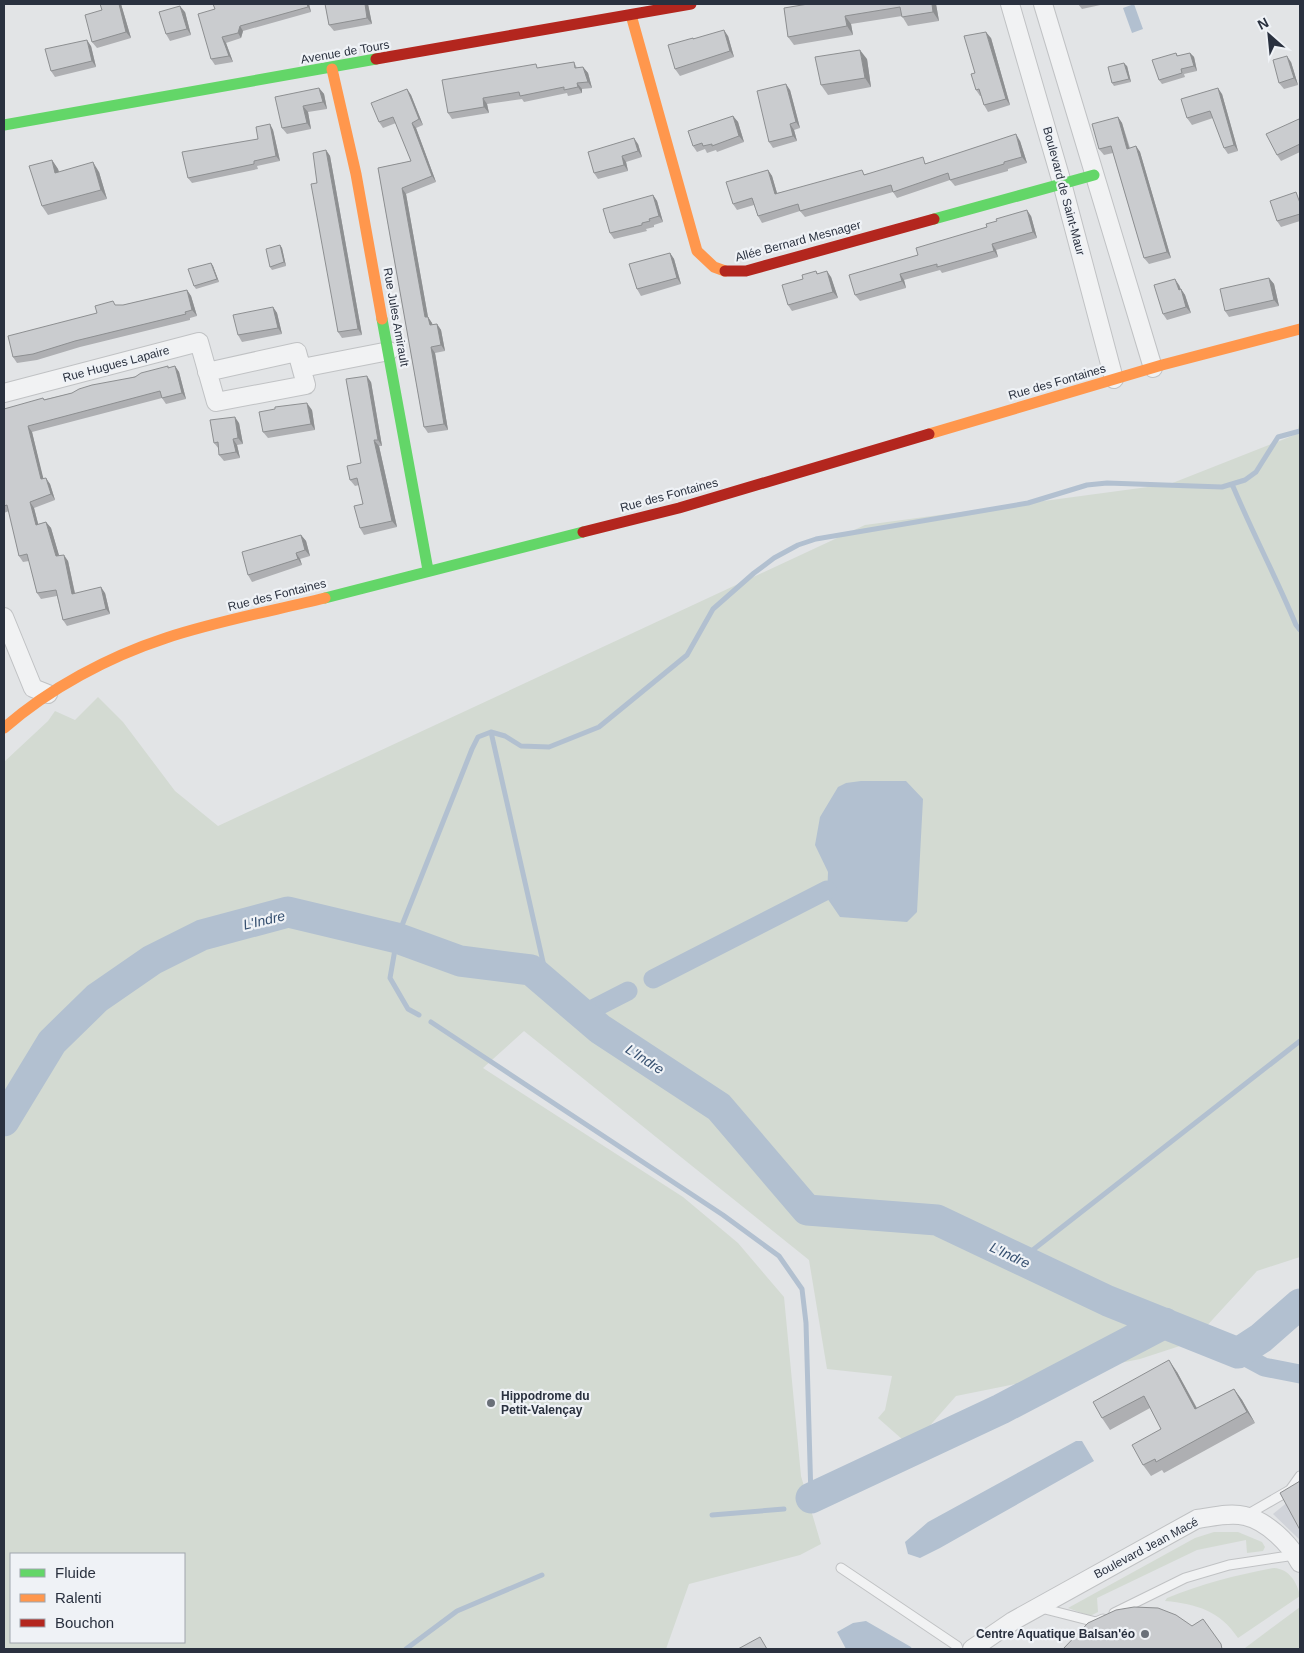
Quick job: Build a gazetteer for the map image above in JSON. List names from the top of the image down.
{
  "streets": {
    "street": [
      "Avenue de Tours",
      "Boulevard de Saint-Maur",
      "Allée Bernard Mesnager",
      "Rue Jules Amirault",
      "Rue Hugues Lapaire",
      "Rue des Fontaines",
      "Boulevard Jean Macé"
    ]
  },
  "crossings": [
    ["Avenue de Tours", "Allée Bernard Mesnager"],
    ["Avenue de Tours", "Rue Jules Amirault"],
    ["Boulevard de Saint-Maur", "Allée Bernard Mesnager"],
    ["Boulevard de Saint-Maur", "Rue des Fontaines"],
    ["Rue Jules Amirault", "Rue des Fontaines"]
  ],
  "water": ["L'Indre"],
  "places": ["Hippodrome du Petit-Valençay", "Centre Aquatique Balsan'éo"],
  "legend": ["Fluide", "Ralenti", "Bouchon"],
  "north": "top left"
}
